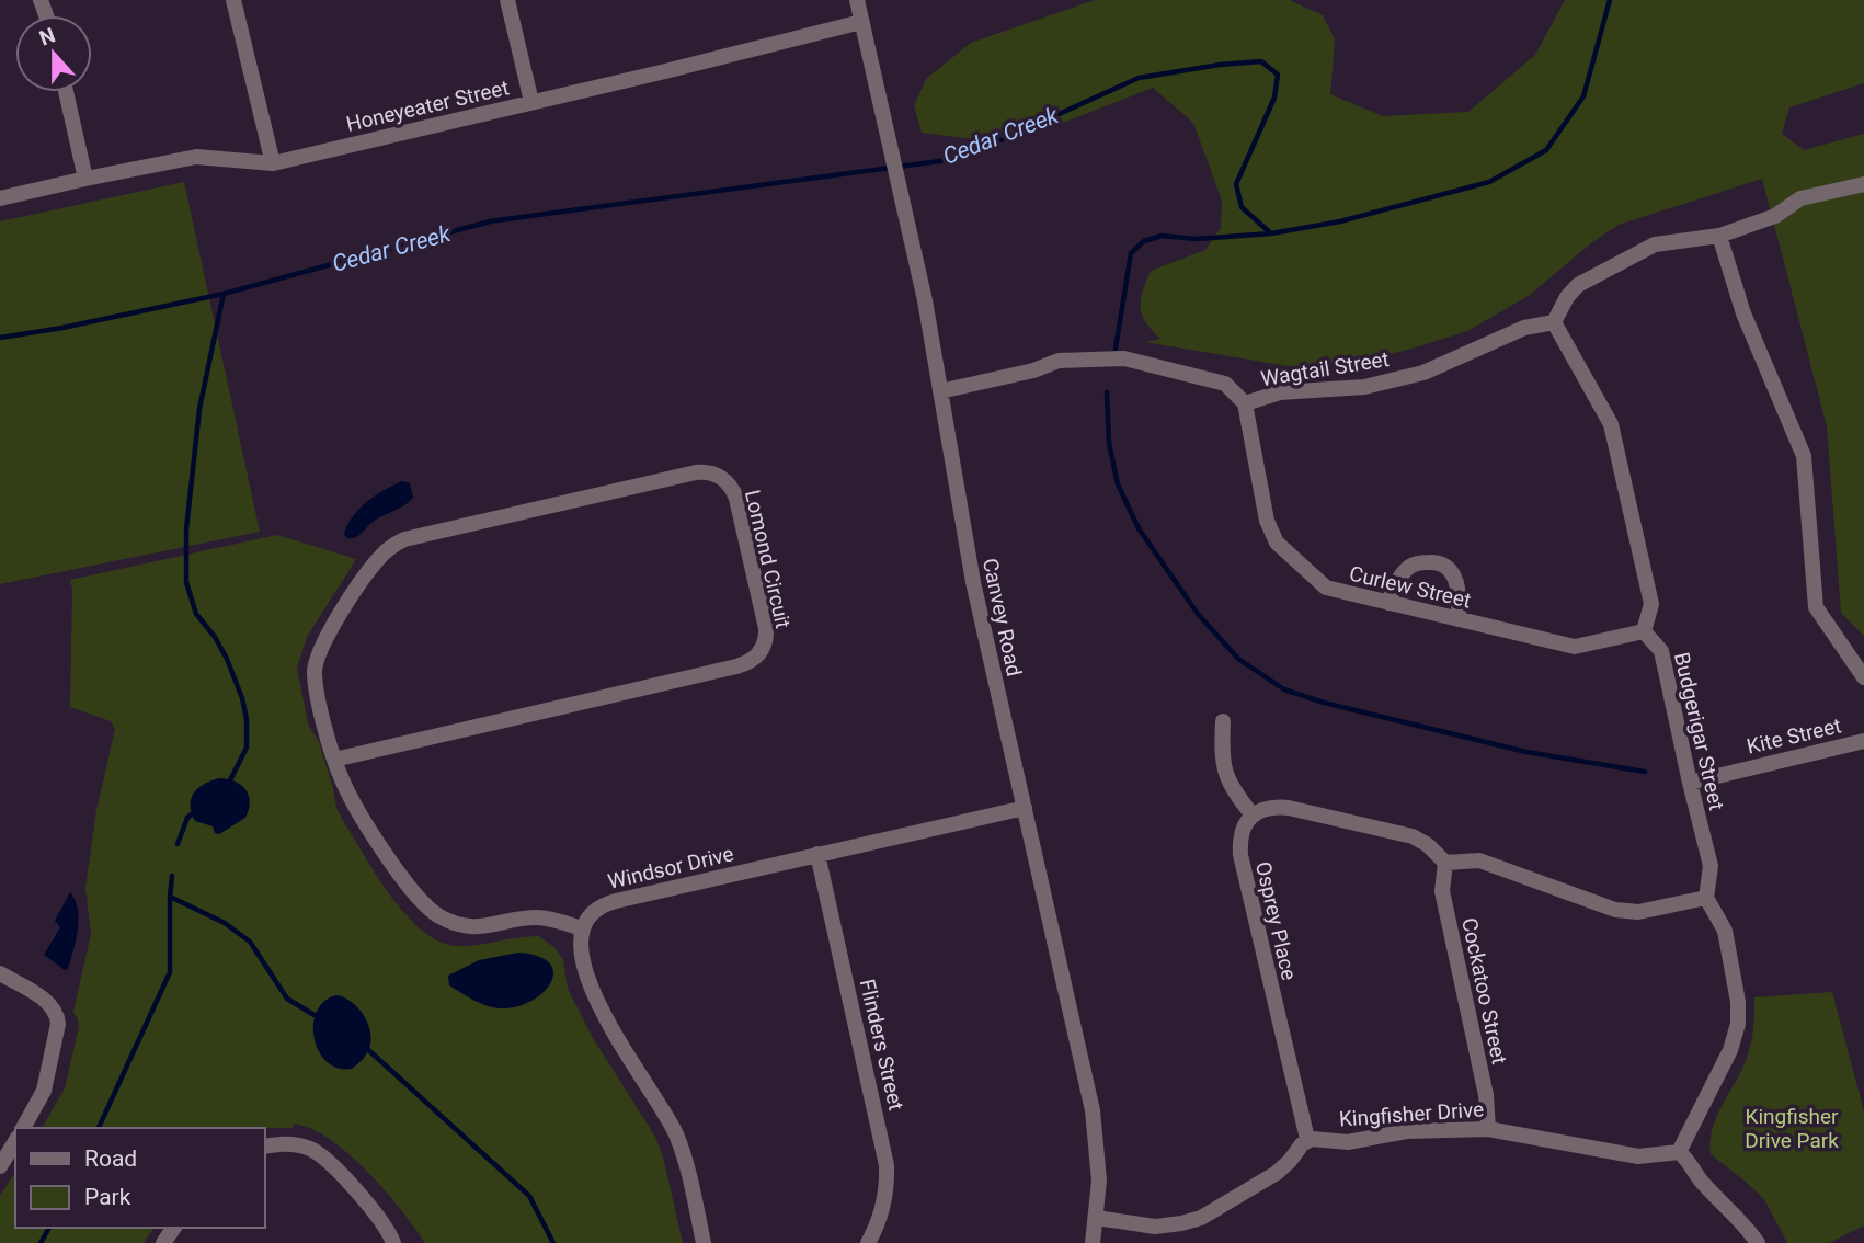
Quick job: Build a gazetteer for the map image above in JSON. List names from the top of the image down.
{
  "streets": {
    "street": [
      "Honeyeater Street",
      "Wagtail Street",
      "Lomond Circuit",
      "Curlew Street",
      "Canvey Road",
      "Budgerigar Street",
      "Kite Street",
      "Windsor Drive",
      "Osprey Place",
      "Cockatoo Street",
      "Flinders Street",
      "Kingfisher Drive"
    ]
  },
  "crossings": [
    ["Honeyeater Street", "Canvey Road"],
    ["Wagtail Street", "Curlew Street"],
    ["Wagtail Street", "Canvey Road"],
    ["Lomond Circuit", "Windsor Drive"],
    ["Curlew Street", "Budgerigar Street"],
    ["Canvey Road", "Windsor Drive"],
    ["Budgerigar Street", "Kite Street"],
    ["Windsor Drive", "Flinders Street"],
    ["Osprey Place", "Kingfisher Drive"],
    ["Cockatoo Street", "Kingfisher Drive"]
  ],
  "water": ["Cedar Creek"],
  "parks": ["Kingfisher Drive Park"],
  "legend": ["Road", "Park"],
  "north": "top"
}
